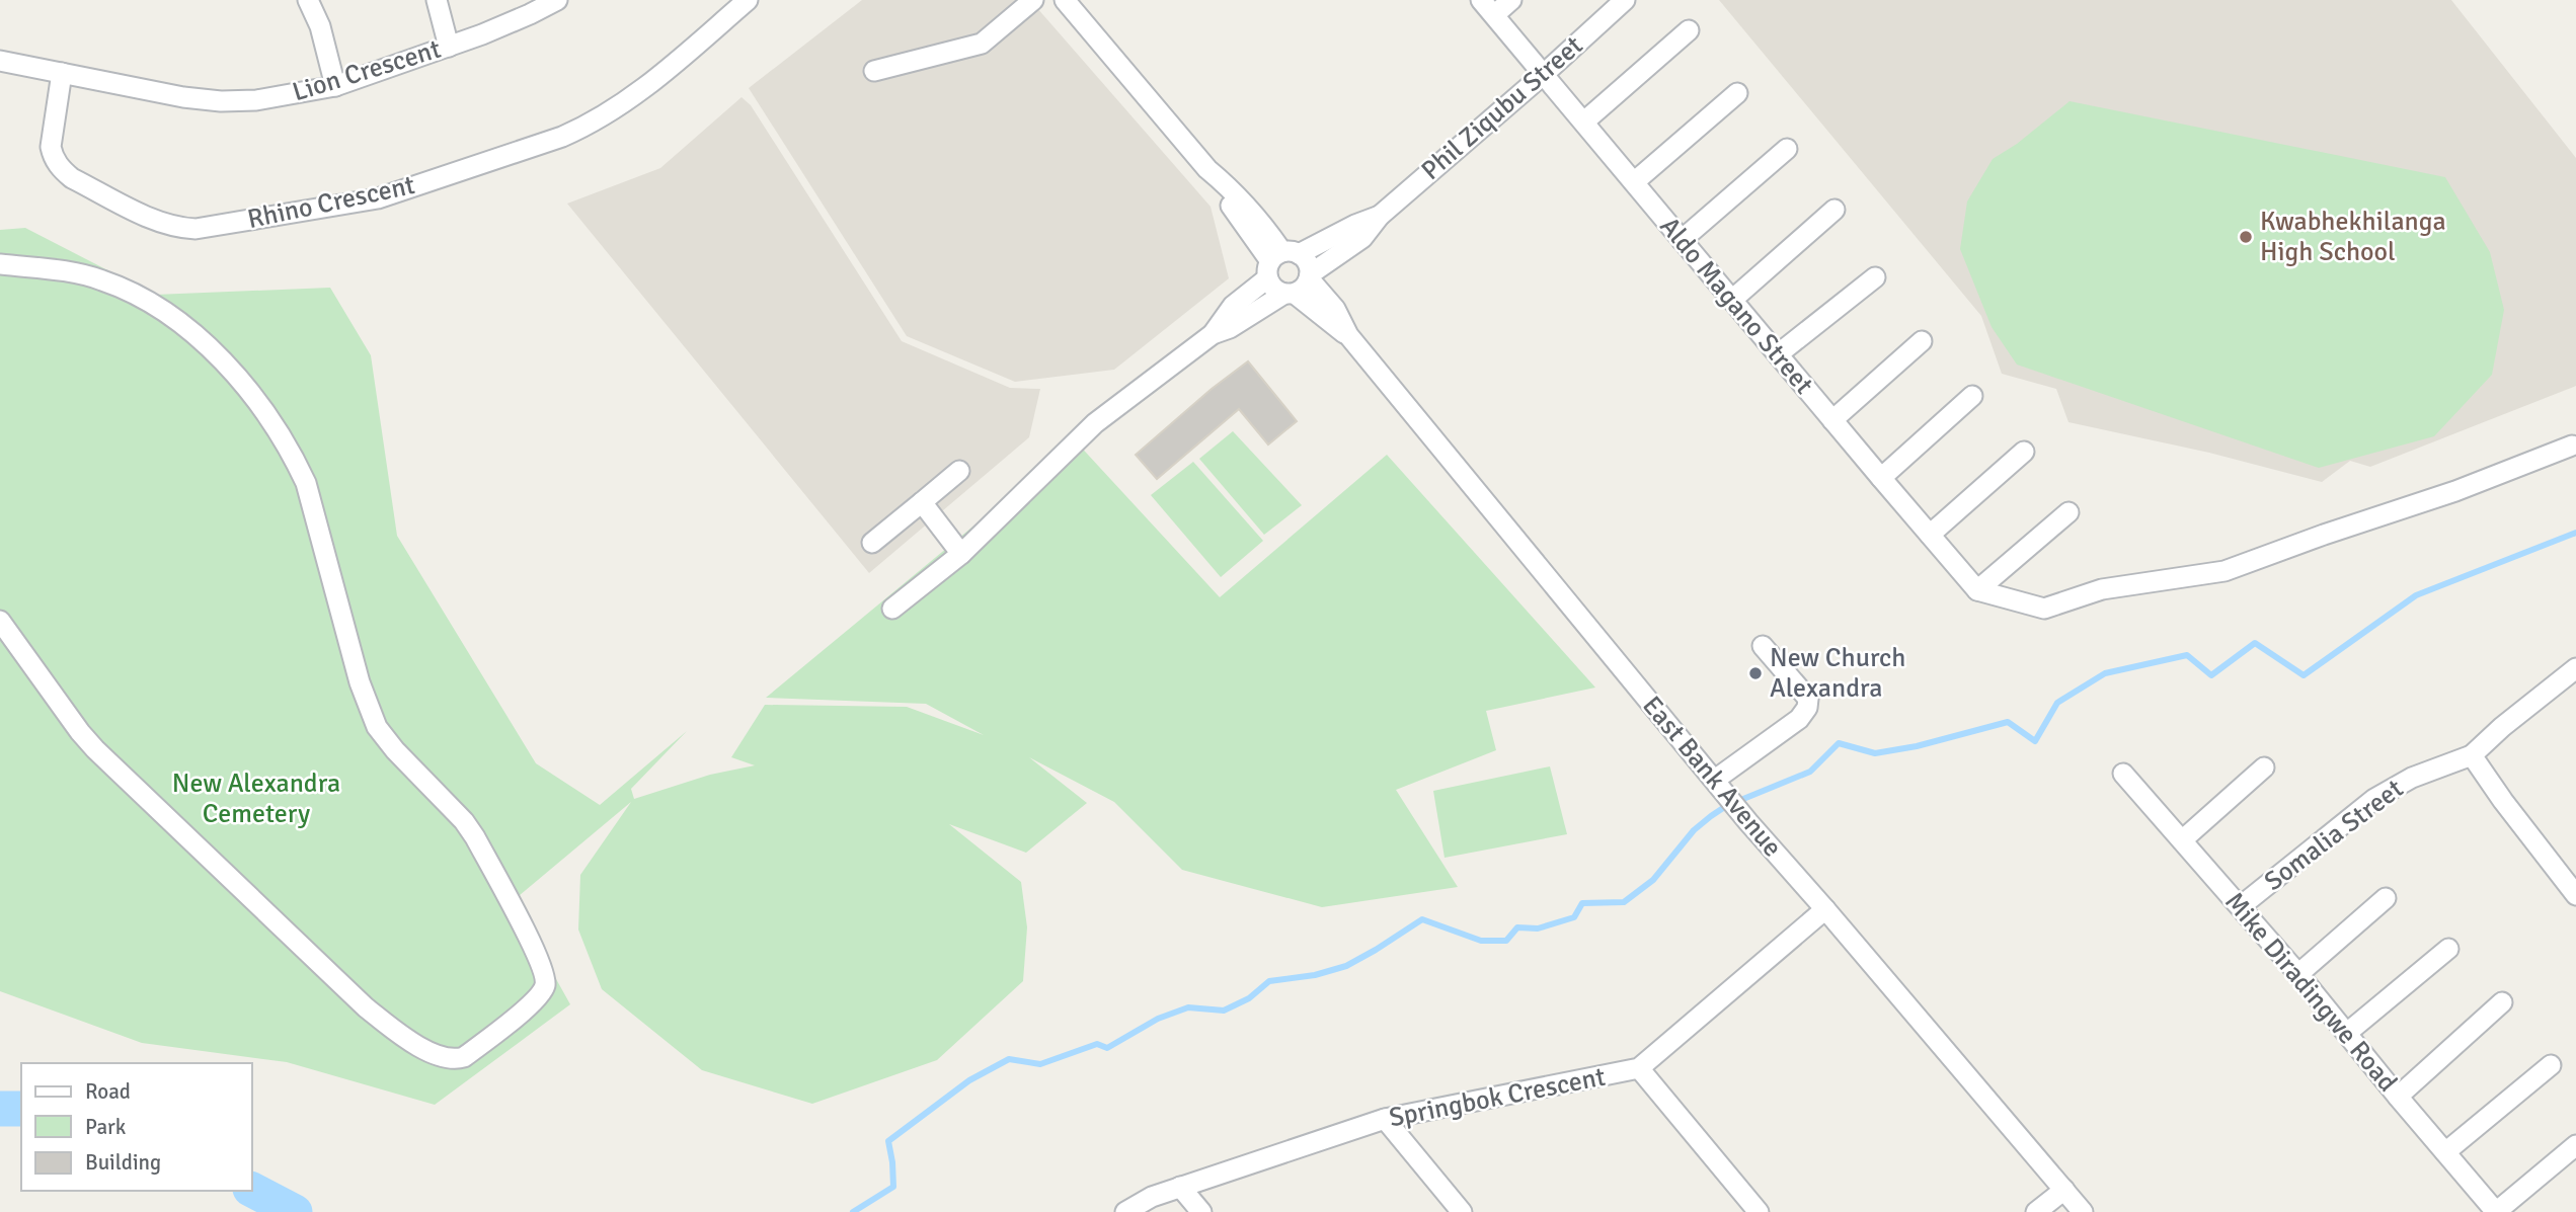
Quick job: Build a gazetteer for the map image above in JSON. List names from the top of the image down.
{
  "streets": {
    "street": [
      "Lion Crescent",
      "Phil Ziqubu Street",
      "Rhino Crescent",
      "Aldo Magano Street",
      "East Bank Avenue",
      "Somalia Street",
      "Mike Diradingwe Road",
      "Springbok Crescent"
    ]
  },
  "crossings": [
    ["Lion Crescent", "Rhino Crescent"],
    ["Phil Ziqubu Street", "Aldo Magano Street"],
    ["Phil Ziqubu Street", "East Bank Avenue"],
    ["East Bank Avenue", "Springbok Crescent"],
    ["Somalia Street", "Mike Diradingwe Road"]
  ],
  "parks": ["New Alexandra Cemetery"],
  "places": ["Kwabhekhilanga High School", "New Church Alexandra"],
  "legend": ["Road", "Park", "Building"]
}
